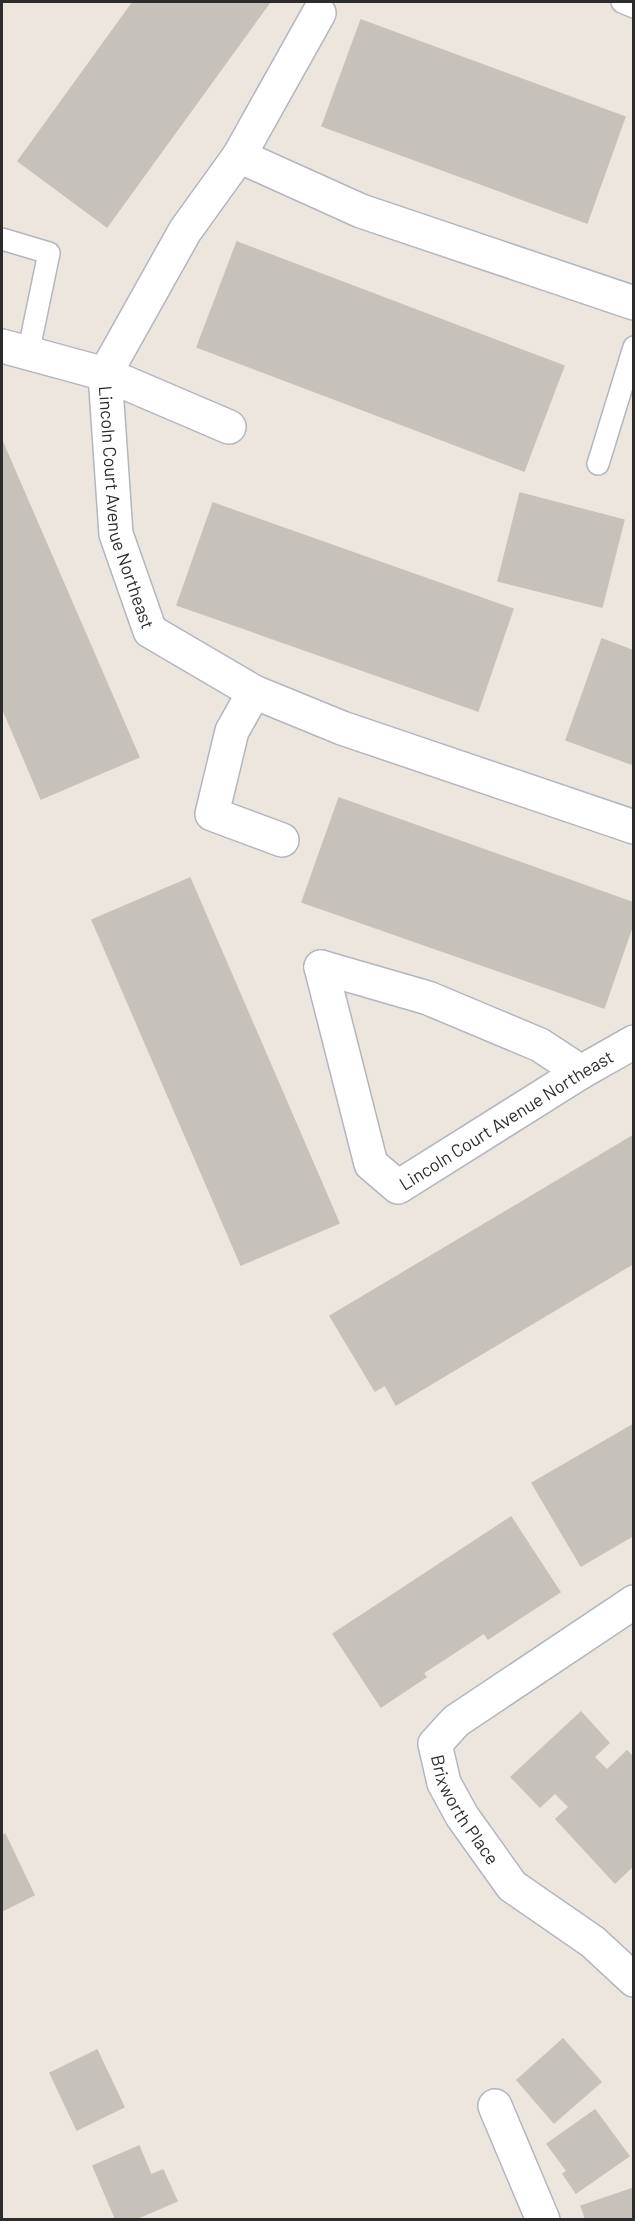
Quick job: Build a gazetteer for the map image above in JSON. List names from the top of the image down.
{
  "streets": {
    "street": ["Lincoln Court Avenue Northeast", "Brixworth Place"]
  }
}
